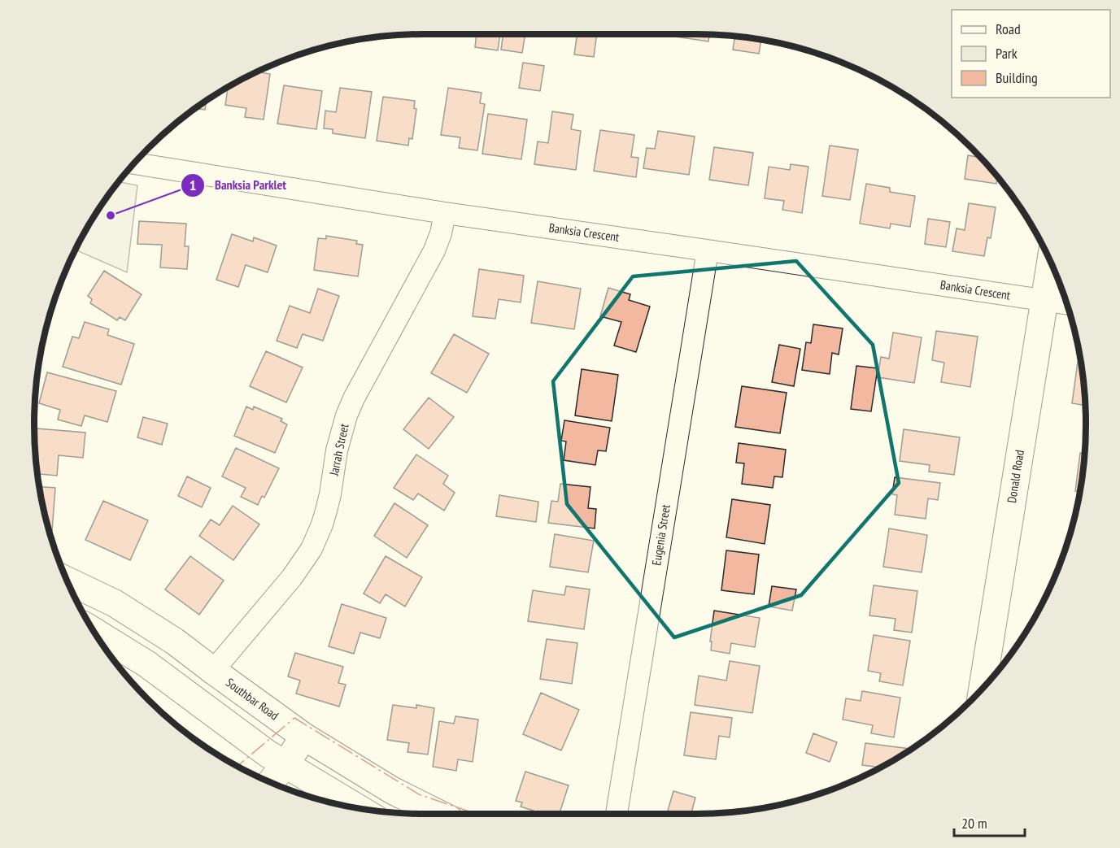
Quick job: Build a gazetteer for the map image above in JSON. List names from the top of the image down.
{
  "streets": {
    "main road": ["Donald Road", "Southbar Road"],
    "street": ["Banksia Crescent", "Jarrah Street", "Eugenia Street"]
  },
  "crossings": [
    ["Banksia Crescent", "Jarrah Street"],
    ["Banksia Crescent", "Donald Road"],
    ["Banksia Crescent", "Eugenia Street"],
    ["Jarrah Street", "Southbar Road"]
  ],
  "places": ["Banksia Parklet"],
  "legend": ["Road", "Park", "Building"],
  "scale_bar": "20 m"
}
